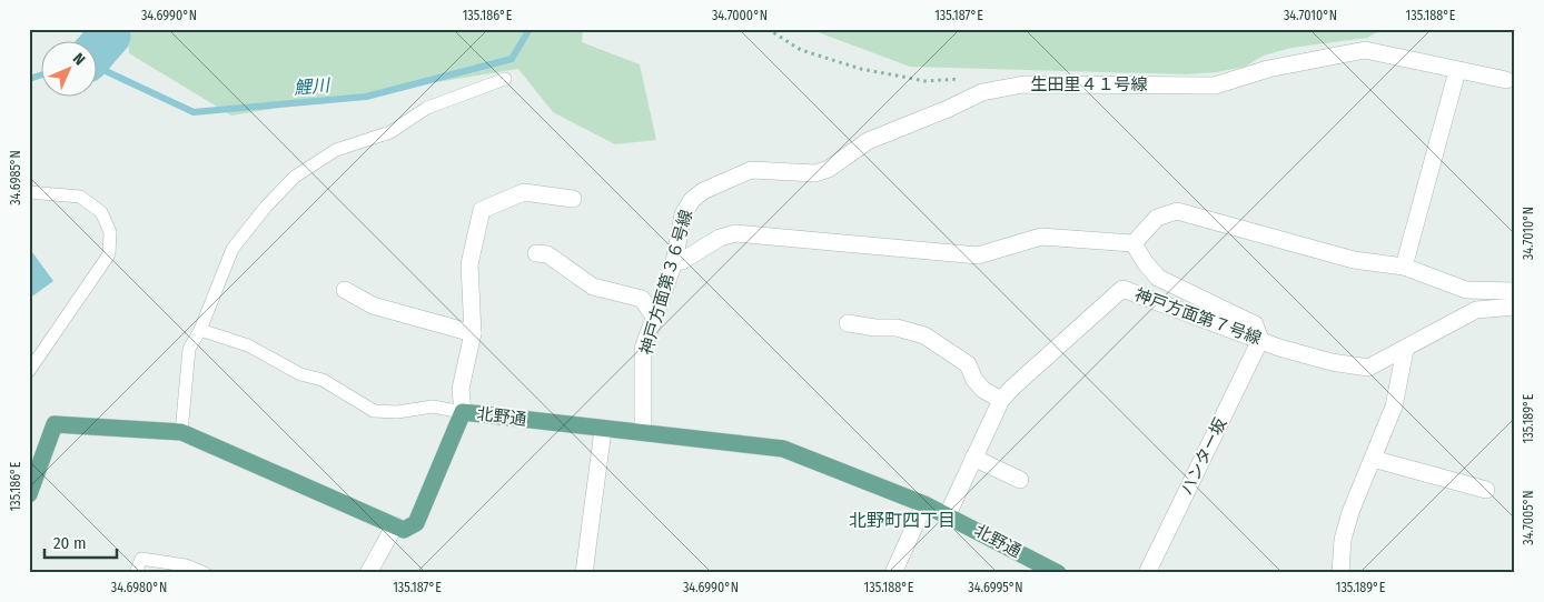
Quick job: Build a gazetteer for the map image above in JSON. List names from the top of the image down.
{
  "streets": {
    "main road": ["北野通"],
    "street": [
      "生田里４１号線",
      "神戸方面第３６号線",
      "神戸方面第７号線",
      "ハンター坂"
    ]
  },
  "crossings": [
    ["生田里４１号線", "神戸方面第３６号線"],
    ["神戸方面第３６号線", "北野通"],
    ["神戸方面第７号線", "北野通"],
    ["神戸方面第７号線", "ハンター坂"]
  ],
  "districts": ["北野町四丁目"],
  "water": ["鯉川"],
  "scale_bar": "20 m",
  "north": "top right",
  "coordinates": [
    "34.6990°N",
    "135.186°E",
    "34.7000°N",
    "135.187°E",
    "34.7010°N",
    "135.188°E",
    "34.6985°N",
    "135.189°E",
    "34.7005°N",
    "34.6980°N",
    "34.6995°N"
  ]
}
